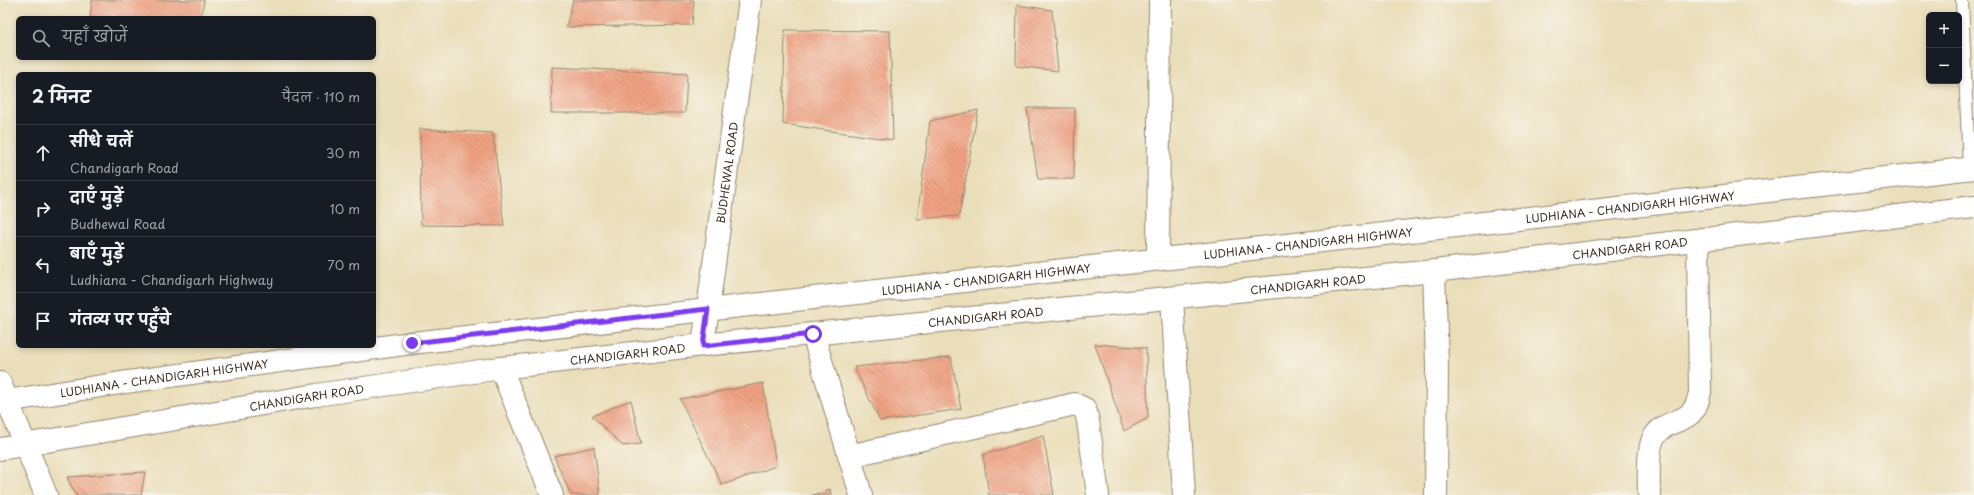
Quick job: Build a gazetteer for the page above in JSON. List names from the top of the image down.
{
  "streets": {
    "main road": ["BUDHEWAL ROAD", "LUDHIANA - CHANDIGARH HIGHWAY", "CHANDIGARH ROAD"]
  },
  "crossings": [
    ["BUDHEWAL ROAD", "LUDHIANA - CHANDIGARH HIGHWAY"],
    ["BUDHEWAL ROAD", "CHANDIGARH ROAD"]
  ],
  "page": {
    "map_buttons": ["+", "−"],
    "search": "यहाँ खोजें",
    "heading": ["2 मिनट", "पैदल · 110 m"],
    "list": [
      ["सीधे चलें", "Chandigarh Road", "30 m"],
      ["दाएँ मुड़ें", "Budhewal Road", "10 m"],
      ["बाएँ मुड़ें", "Ludhiana - Chandigarh Highway", "70 m"],
      "गंतव्य पर पहुँचे"
    ]
  }
}
